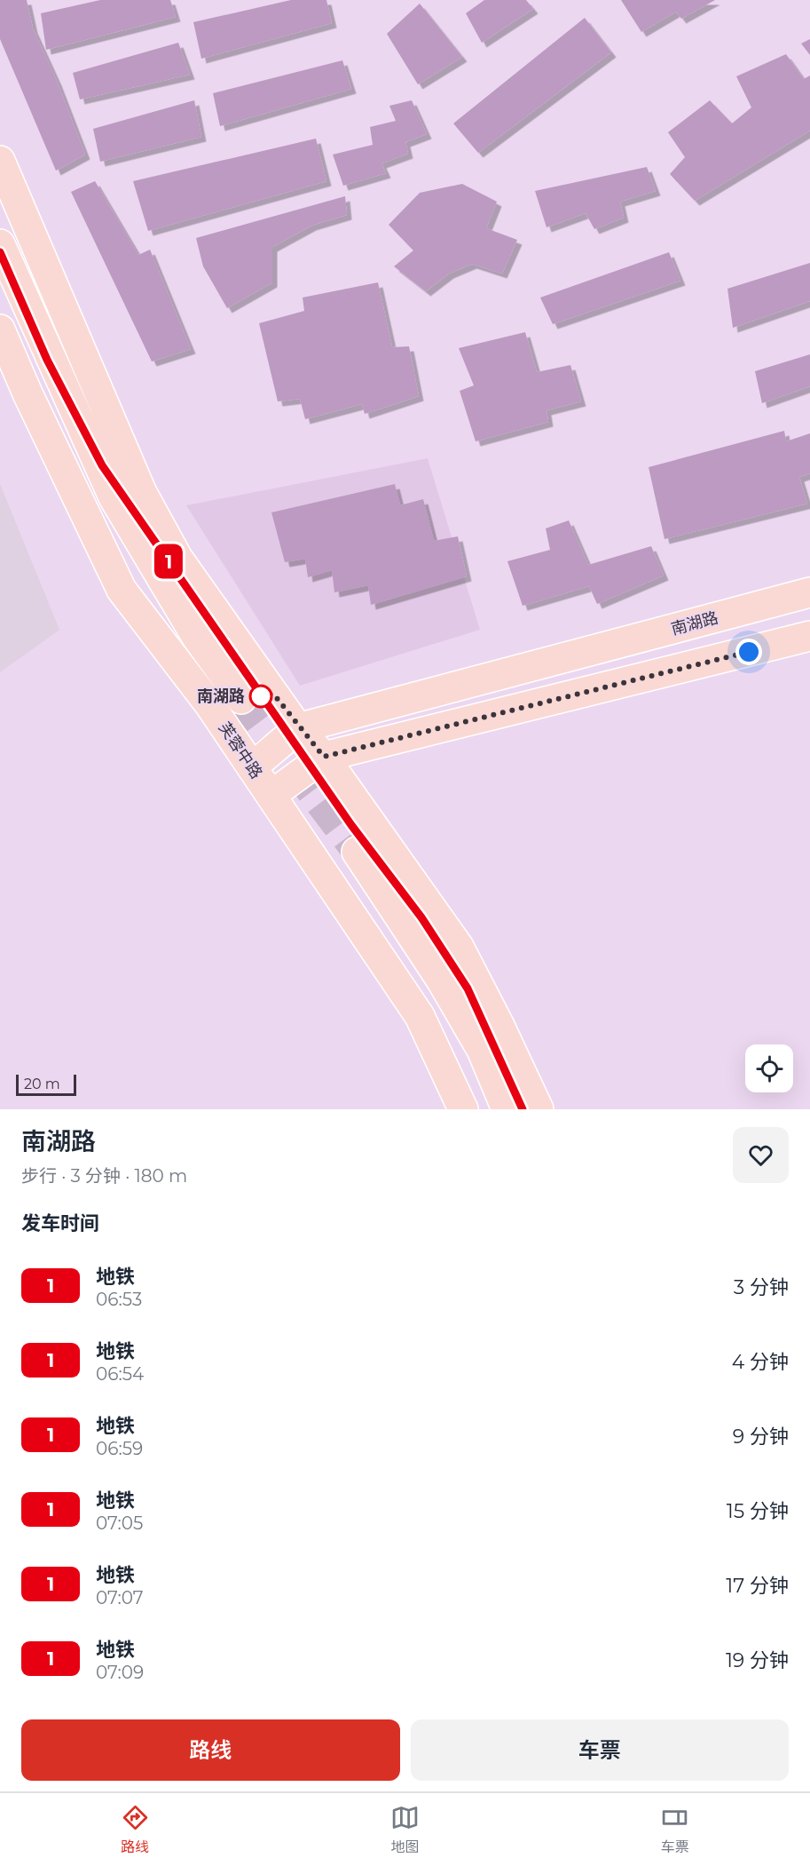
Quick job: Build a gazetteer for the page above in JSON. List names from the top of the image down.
{
  "streets": {
    "main road": ["南湖路", "芙蓉中路"]
  },
  "crossings": [
    ["南湖路", "芙蓉中路"]
  ],
  "places": ["南湖路"],
  "lines": ["metro line 1"],
  "scale_bar": "20 m",
  "page": {
    "on_map": "1",
    "scale": "20 m",
    "heading": [
      ["南湖路", "步行 · 3 分钟 · 180 m"],
      "发车时间"
    ],
    "list": [
      {
        "mark": "1",
        "name": "地铁",
        "note": "06:53",
        "value": "3 分钟"
      },
      {
        "mark": "1",
        "name": "地铁",
        "note": "06:54",
        "value": "4 分钟"
      },
      {
        "mark": "1",
        "name": "地铁",
        "note": "06:59",
        "value": "9 分钟"
      },
      {
        "mark": "1",
        "name": "地铁",
        "note": "07:05",
        "value": "15 分钟"
      },
      {
        "mark": "1",
        "name": "地铁",
        "note": "07:07",
        "value": "17 分钟"
      },
      {
        "mark": "1",
        "name": "地铁",
        "note": "07:09",
        "value": "19 分钟"
      }
    ],
    "buttons": ["路线", "车票"],
    "tabs": ["路线", "地图", "车票"]
  }
}
